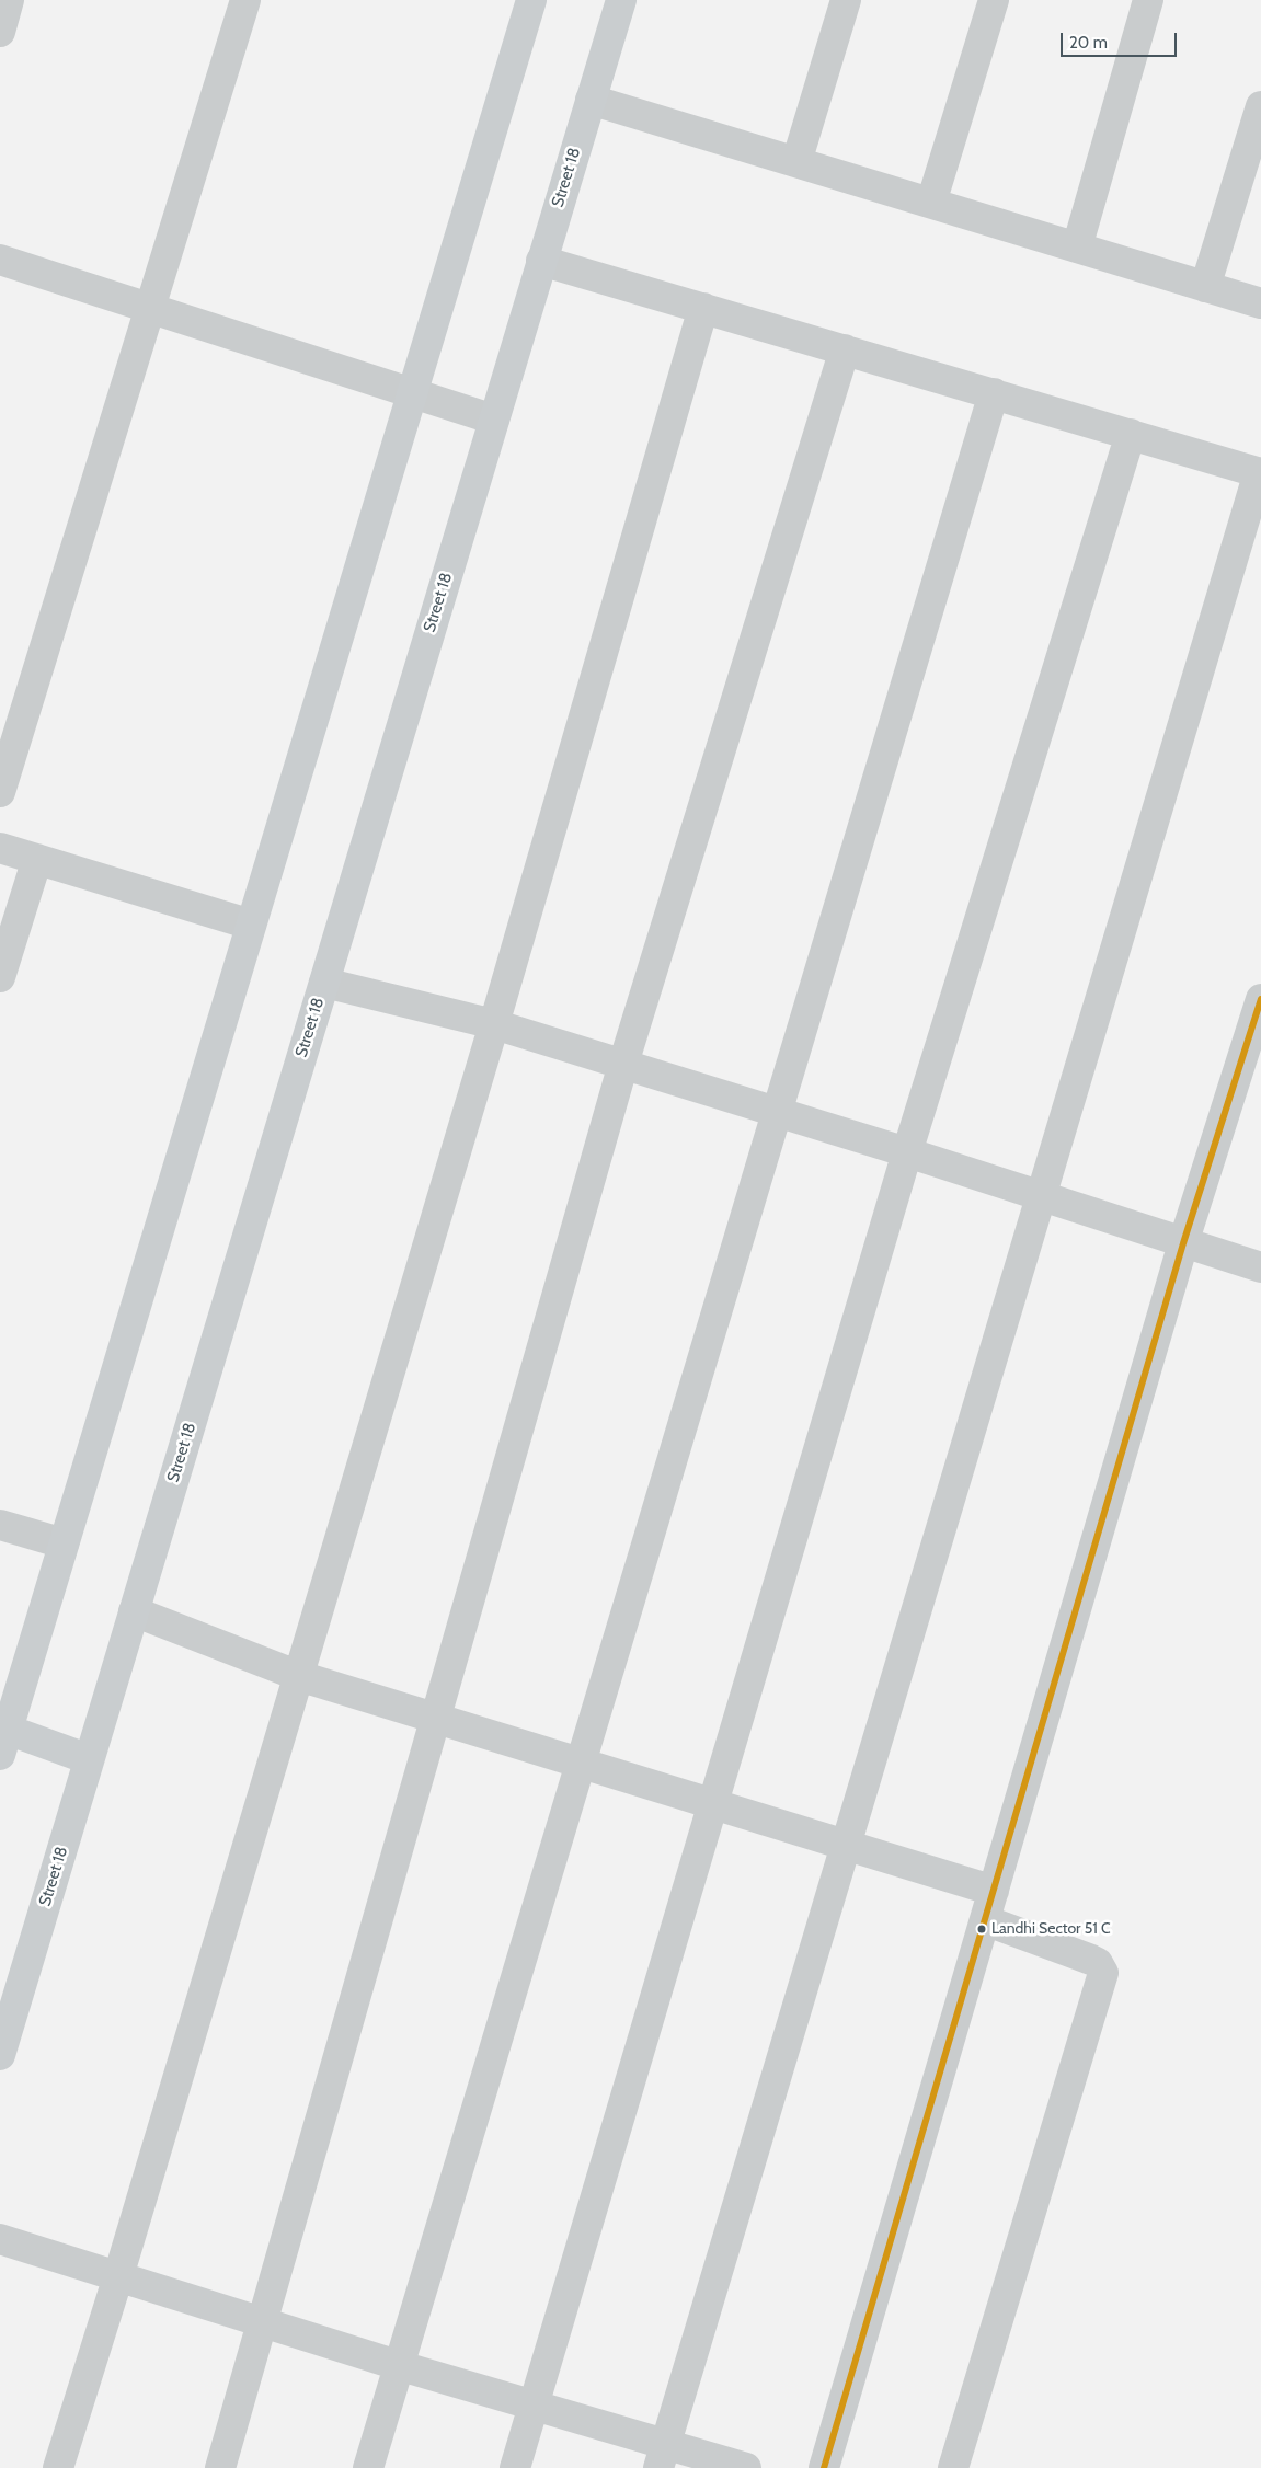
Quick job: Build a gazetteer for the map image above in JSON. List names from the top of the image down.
{
  "streets": {
    "street": ["Street 18"]
  },
  "places": ["Landhi Sector 51 C"],
  "scale_bar": "20 m"
}
